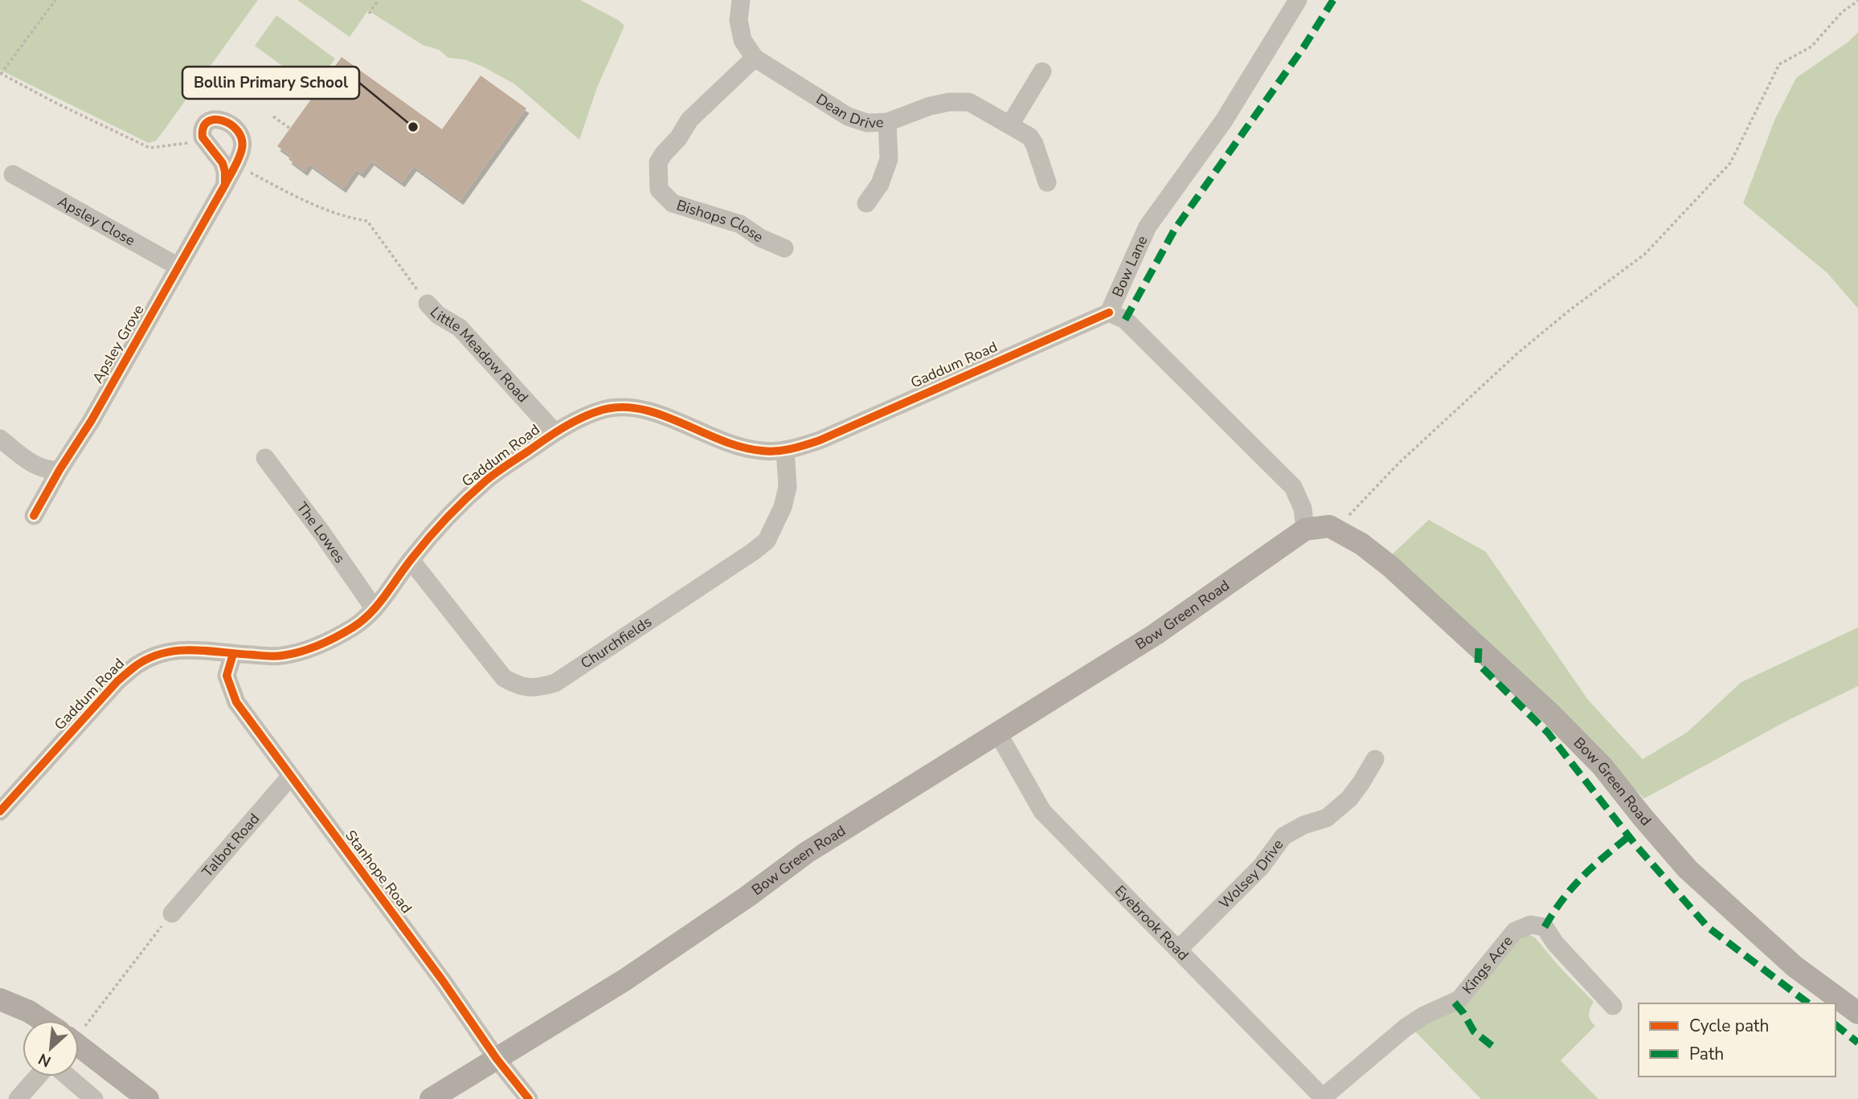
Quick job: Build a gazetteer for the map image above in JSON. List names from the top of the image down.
{
  "streets": {
    "main road": ["Bow Green Road"],
    "street": [
      "Dean Drive",
      "Apsley Close",
      "Bishops Close",
      "Bow Lane",
      "Apsley Grove",
      "Little Meadow Road",
      "Gaddum Road",
      "The Lowes",
      "Churchfields",
      "Talbot Road",
      "Stanhope Road",
      "Wolsey Drive",
      "Eyebrook Road",
      "Kings Acre"
    ]
  },
  "crossings": [
    ["Dean Drive", "Bishops Close"],
    ["Apsley Close", "Apsley Grove"],
    ["Bow Lane", "Gaddum Road"],
    ["Bow Lane", "Bow Green Road"],
    ["Little Meadow Road", "Gaddum Road"],
    ["Gaddum Road", "The Lowes"],
    ["Gaddum Road", "Churchfields"],
    ["Gaddum Road", "Stanhope Road"],
    ["Bow Green Road", "Stanhope Road"],
    ["Bow Green Road", "Eyebrook Road"],
    ["Talbot Road", "Stanhope Road"],
    ["Wolsey Drive", "Eyebrook Road"],
    ["Eyebrook Road", "Kings Acre"]
  ],
  "places": ["Bollin Primary School"],
  "legend": ["Cycle path", "Path"],
  "north": "bottom left"
}
